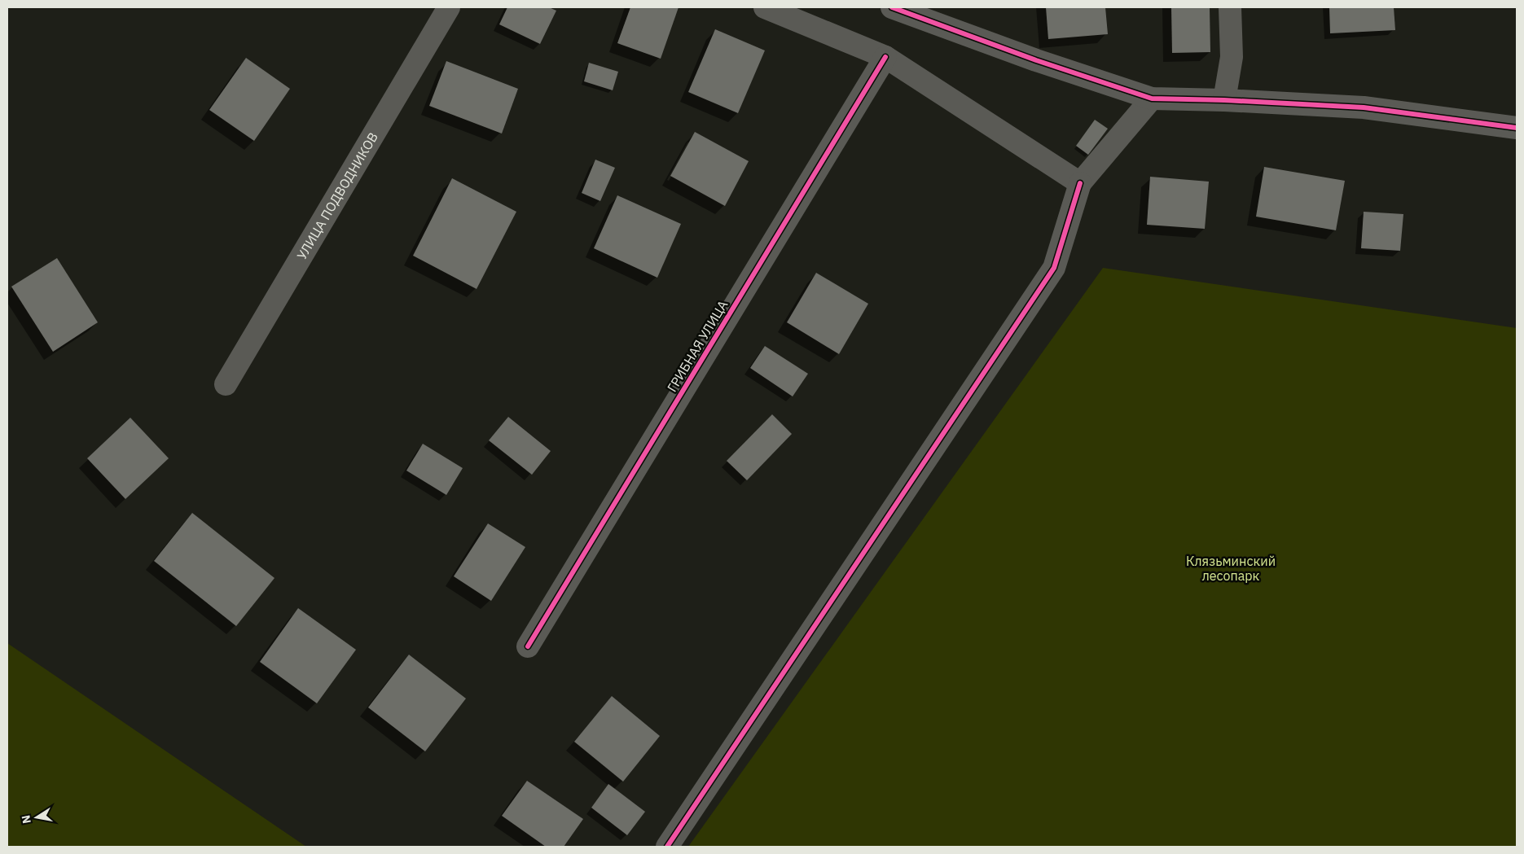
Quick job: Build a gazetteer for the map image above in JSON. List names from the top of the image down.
{
  "streets": {
    "street": ["УЛИЦА ПОДВОДНИКОВ", "ГРИБНАЯ УЛИЦА"]
  },
  "parks": ["Клязьминский лесопарк"],
  "north": "left"
}
